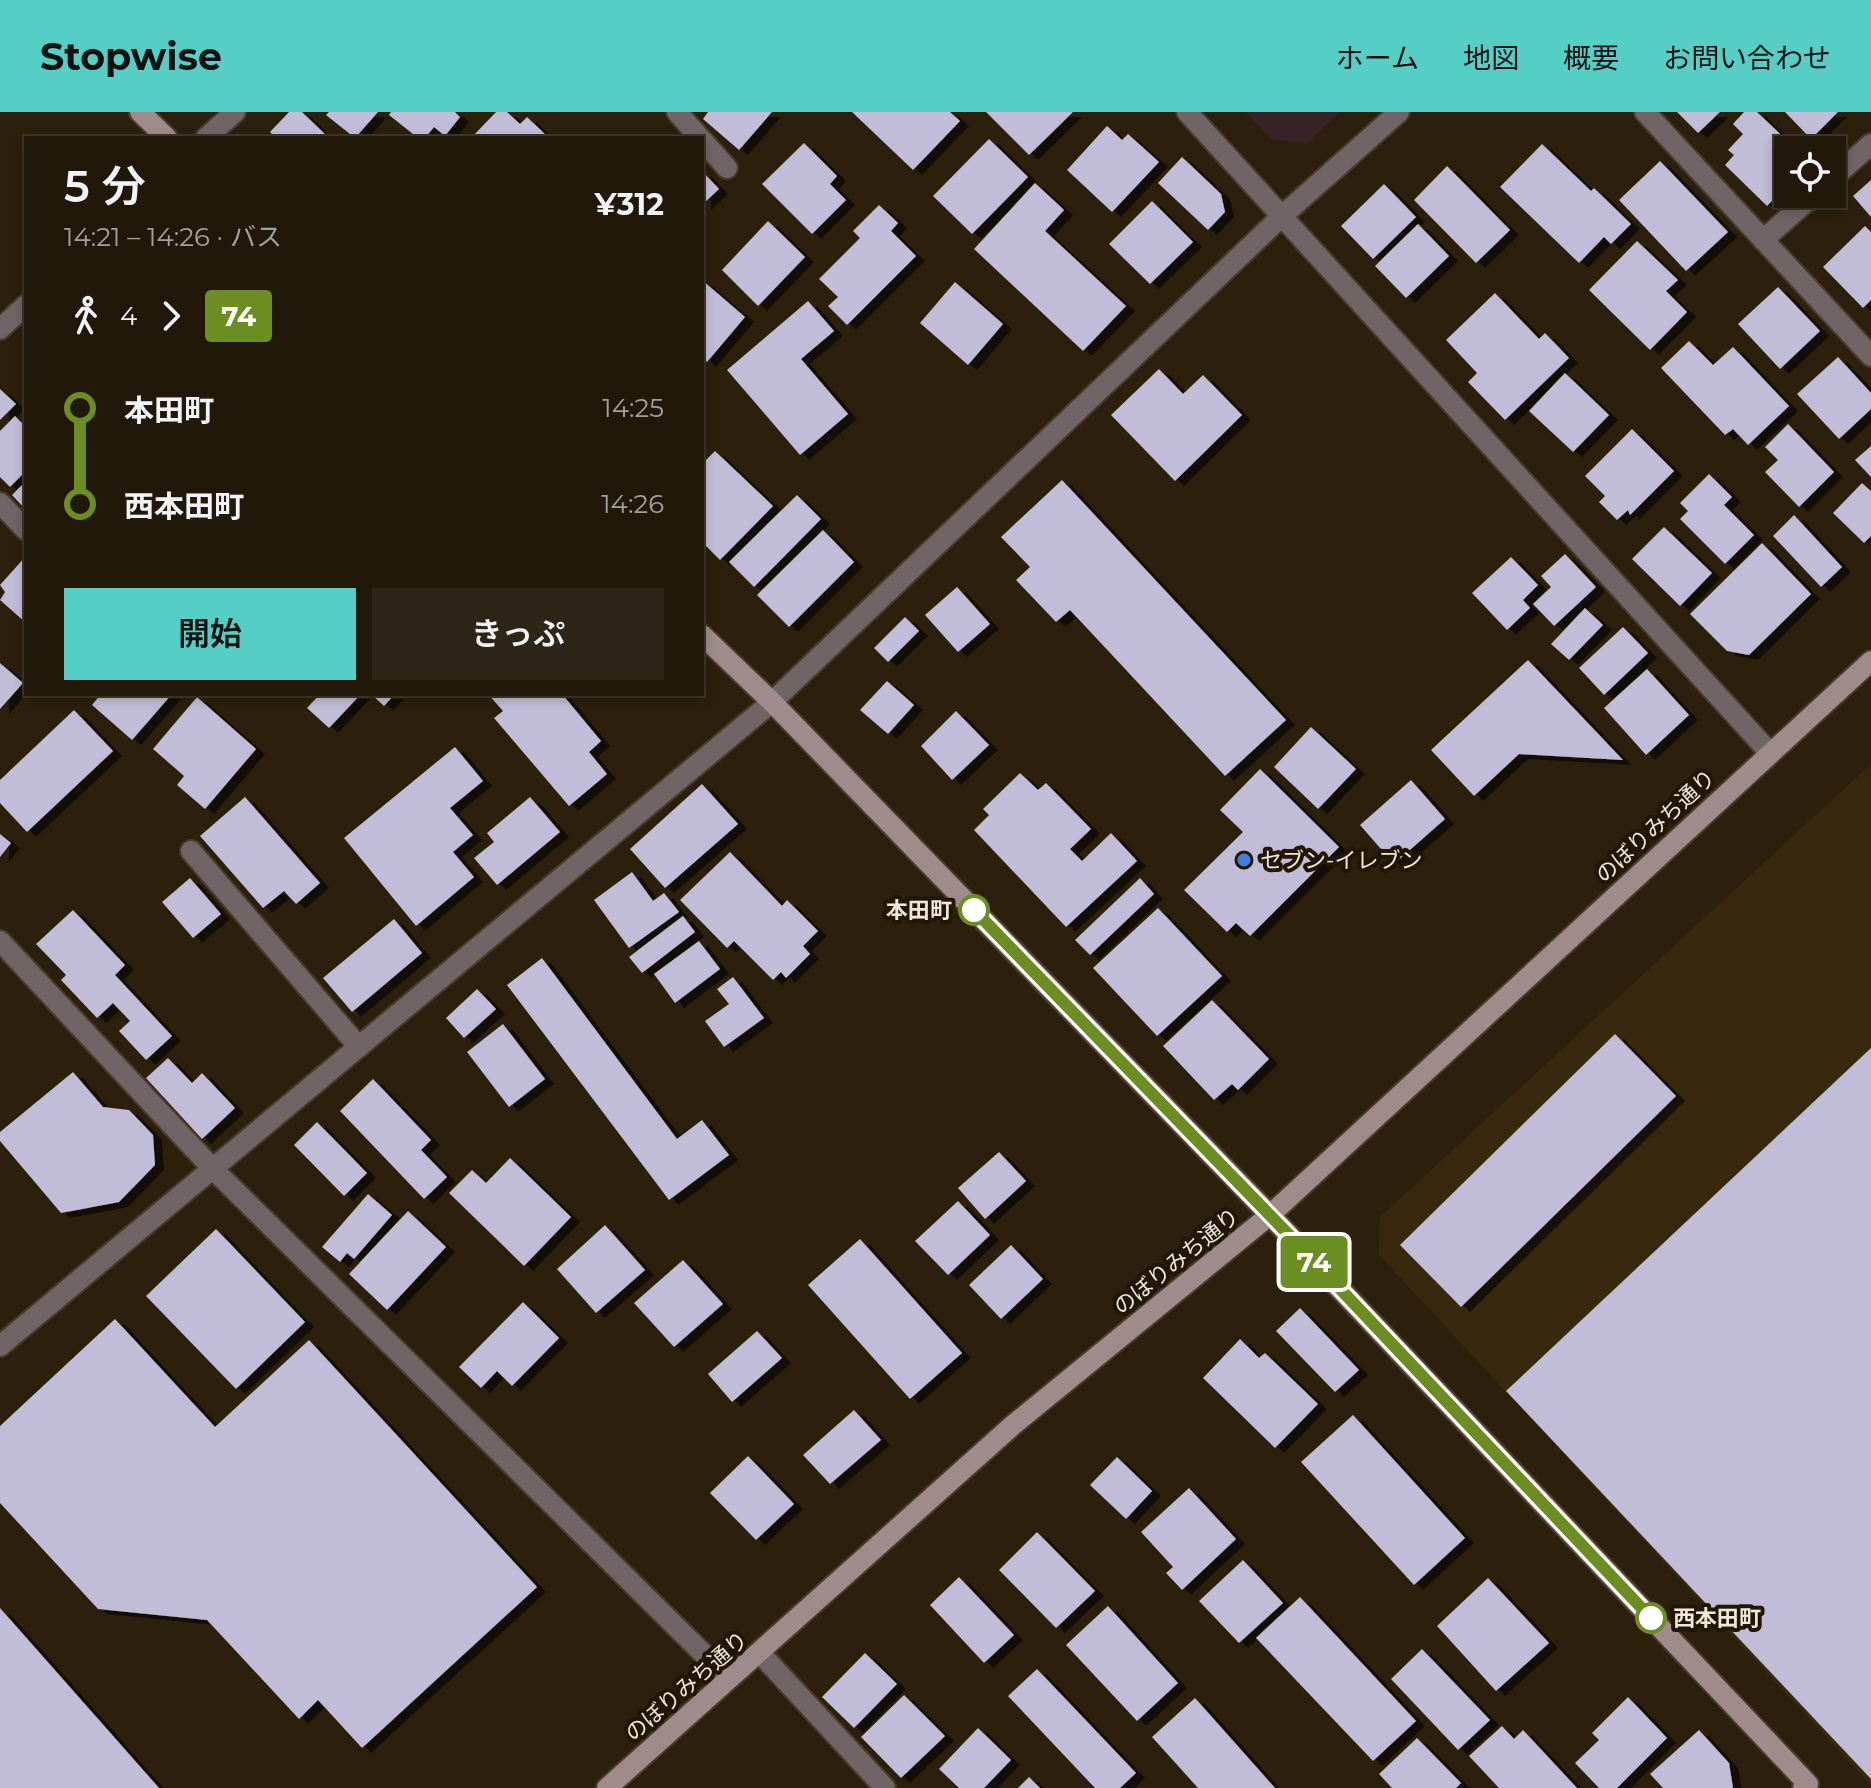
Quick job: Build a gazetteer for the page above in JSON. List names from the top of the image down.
{
  "streets": {
    "street": ["のぼりみち通り"]
  },
  "places": ["セブン-イレブン", "本田町", "西本田町"],
  "lines": ["bus line 74"],
  "page": {
    "header": "Stopwise",
    "nav": [
      "ホーム",
      "地図",
      "概要",
      "お問い合わせ"
    ],
    "on_map": "74",
    "heading": ["5 分", "14:21 – 14:26 · バス", "¥312"],
    "legs": ["4", "74"],
    "list": [
      {
        "name": "本田町",
        "value": "14:25"
      },
      {
        "name": "西本田町",
        "value": "14:26"
      }
    ],
    "buttons": ["開始", "きっぷ"]
  }
}
